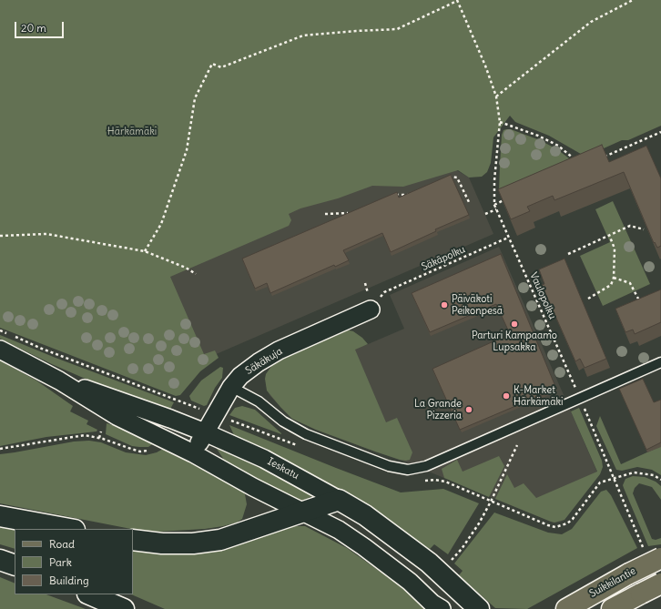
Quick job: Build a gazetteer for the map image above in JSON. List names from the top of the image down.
{
  "streets": {
    "main road": ["Ieskatu", "Suikkilantie"],
    "street": ["Säkäkuja"],
    "path": ["Säkäpolku", "Vaulopolku"]
  },
  "crossings": [
    ["Säkäpolku", "Vaulopolku"],
    ["Vaulopolku", "Suikkilantie"],
    ["Säkäkuja", "Ieskatu"]
  ],
  "parks": ["Härkämäki"],
  "places": [
    "Päiväkoti Peikonpesä",
    "Parturi Kampaamo Lupsakka",
    "K-Market Härkämäki",
    "La Grande Pizzeria"
  ],
  "legend": ["Road", "Park", "Building"],
  "scale_bar": "20 m"
}
